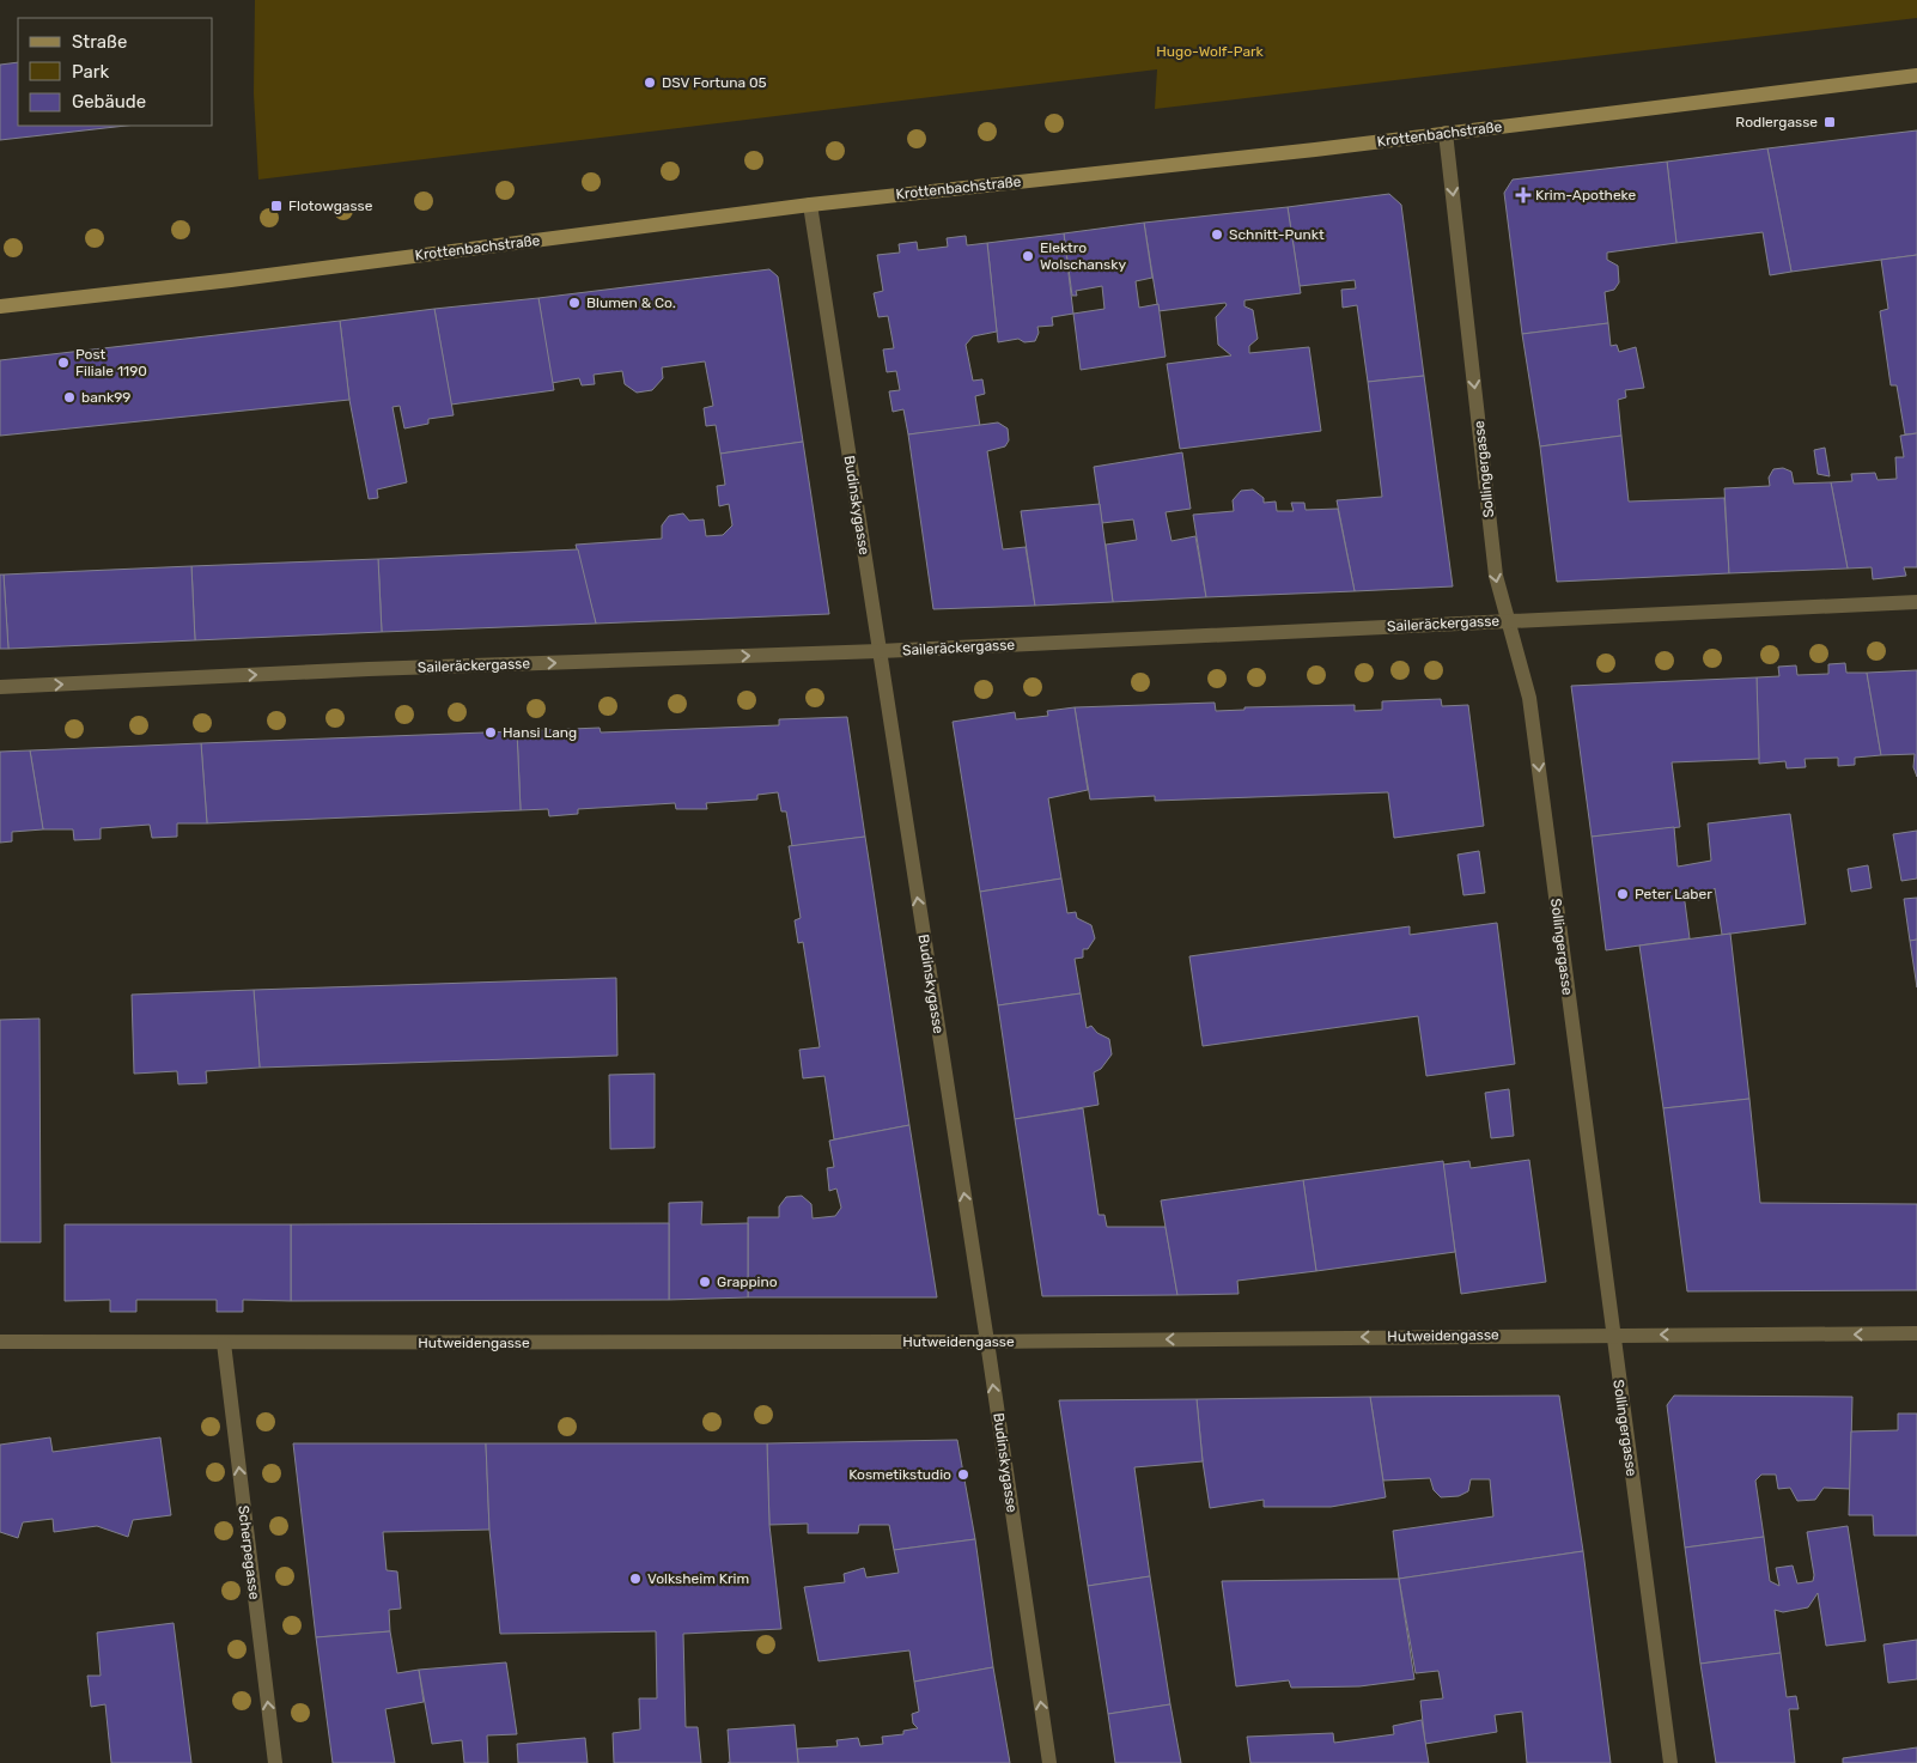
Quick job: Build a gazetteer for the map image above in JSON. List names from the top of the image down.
{
  "streets": {
    "main road": ["Krottenbachstraße"],
    "street": [
      "Sollingergasse",
      "Budinskygasse",
      "Saileräckergasse",
      "Hutweidengasse",
      "Scherpegasse"
    ]
  },
  "crossings": [
    ["Krottenbachstraße", "Sollingergasse"],
    ["Krottenbachstraße", "Budinskygasse"],
    ["Sollingergasse", "Saileräckergasse"],
    ["Sollingergasse", "Hutweidengasse"],
    ["Budinskygasse", "Saileräckergasse"],
    ["Budinskygasse", "Hutweidengasse"],
    ["Hutweidengasse", "Scherpegasse"]
  ],
  "one_way": [
    "Sollingergasse",
    "Budinskygasse",
    "Saileräckergasse",
    "Hutweidengasse",
    "Scherpegasse"
  ],
  "parks": ["Hugo-Wolf-Park"],
  "places": {
    "other": [
      "DSV Fortuna 05",
      "Schnitt-Punkt",
      "Elektro Wolschansky",
      "Blumen & Co.",
      "Post Filiale 1190",
      "bank99",
      "Hansi Lang",
      "Peter Laber",
      "Grappino",
      "Kosmetikstudio",
      "Volksheim Krim"
    ],
    "transit": ["Rodlergasse", "Flotowgasse"],
    "health": ["Krim-Apotheke"]
  },
  "legend": ["Straße", "Park", "Gebäude"]
}
